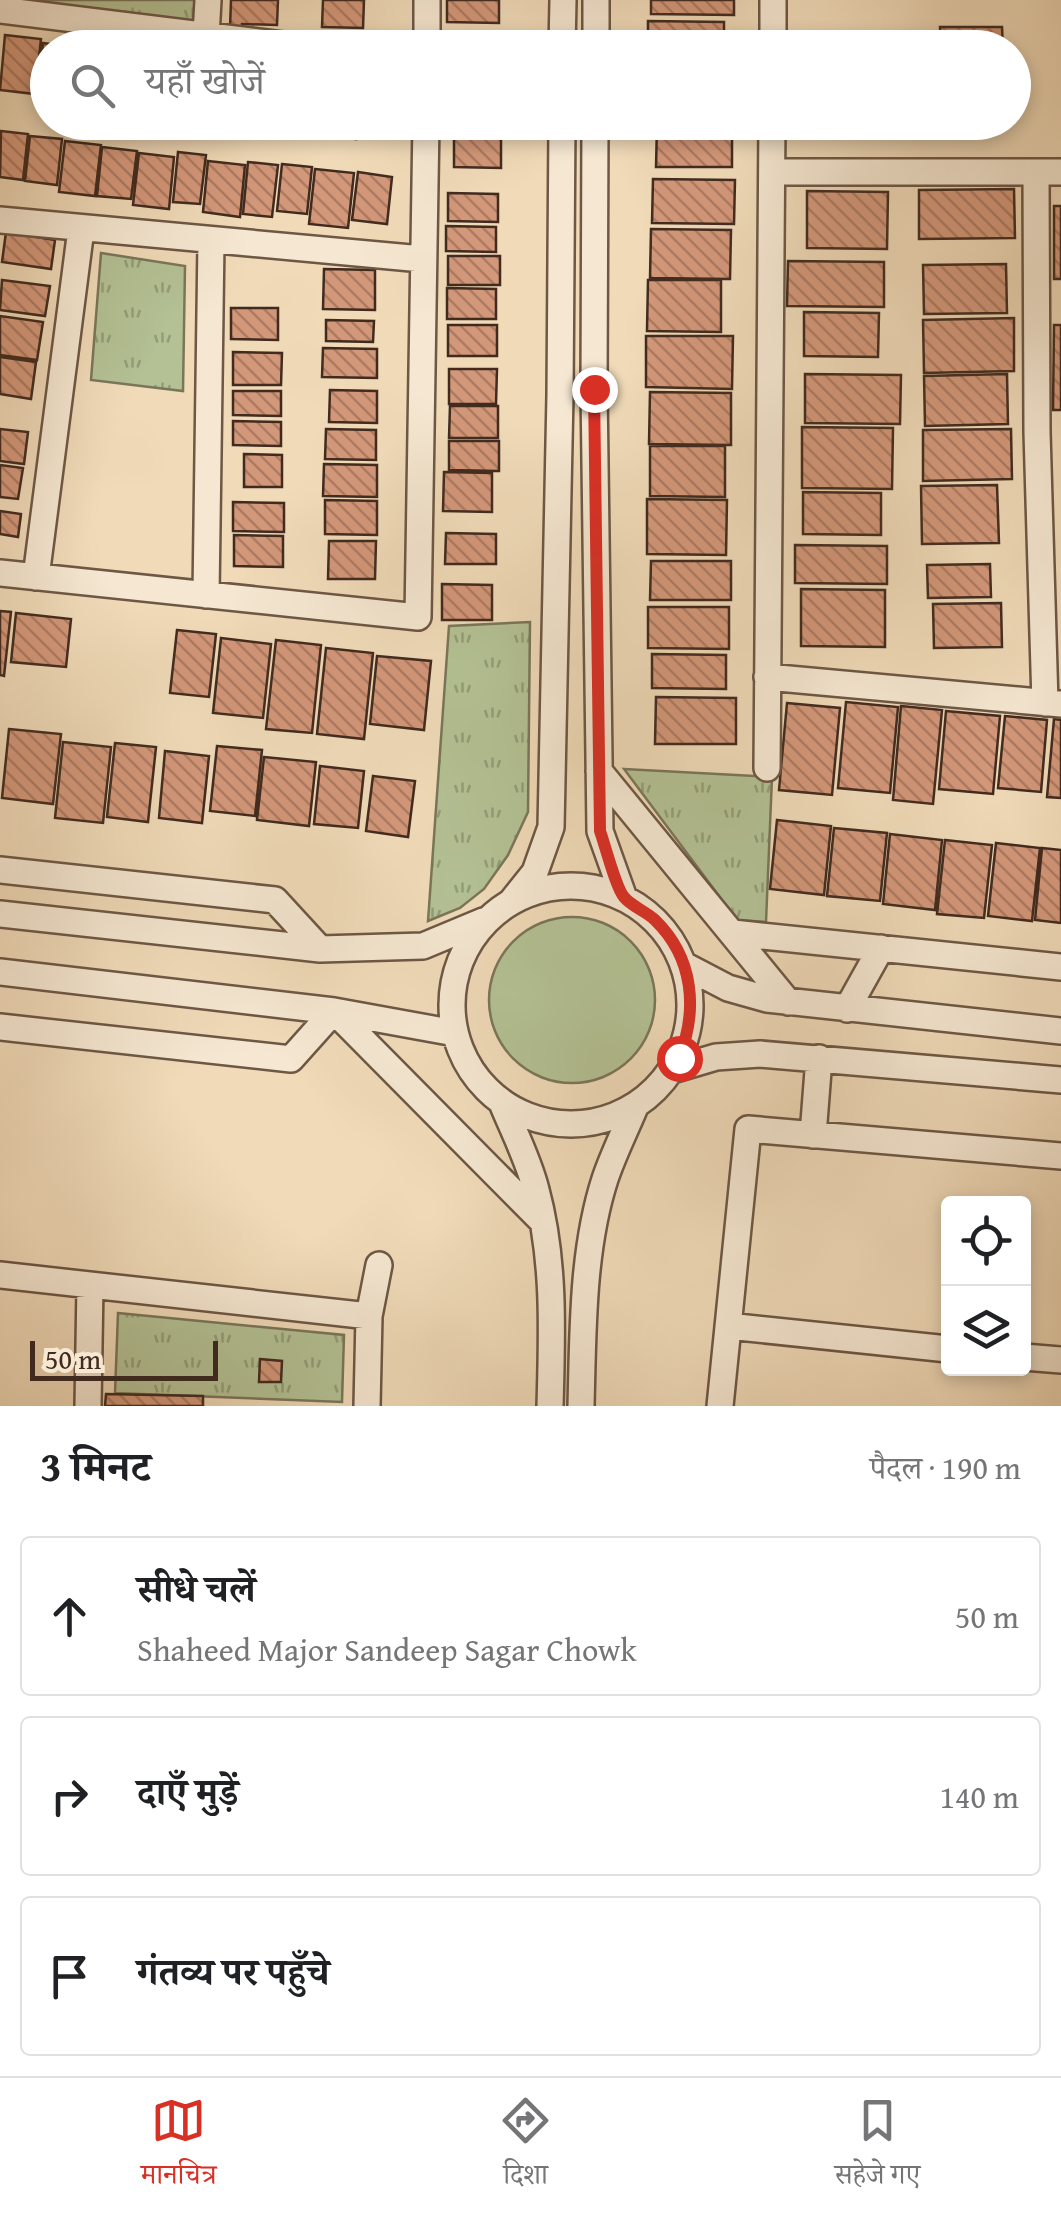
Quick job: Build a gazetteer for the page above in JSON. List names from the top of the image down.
{
  "scale_bar": "50 m",
  "page": {
    "search": "यहाँ खोजें",
    "scale": "50 m",
    "heading": ["3 मिनट", "पैदल · 190 m"],
    "list": [
      ["सीधे चलें", "Shaheed Major Sandeep Sagar Chowk", "50 m"],
      ["दाएँ मुड़ें", "140 m"],
      "गंतव्य पर पहुँचे"
    ],
    "nav": ["मानचित्र", "दिशा", "सहेजे गए"]
  }
}
